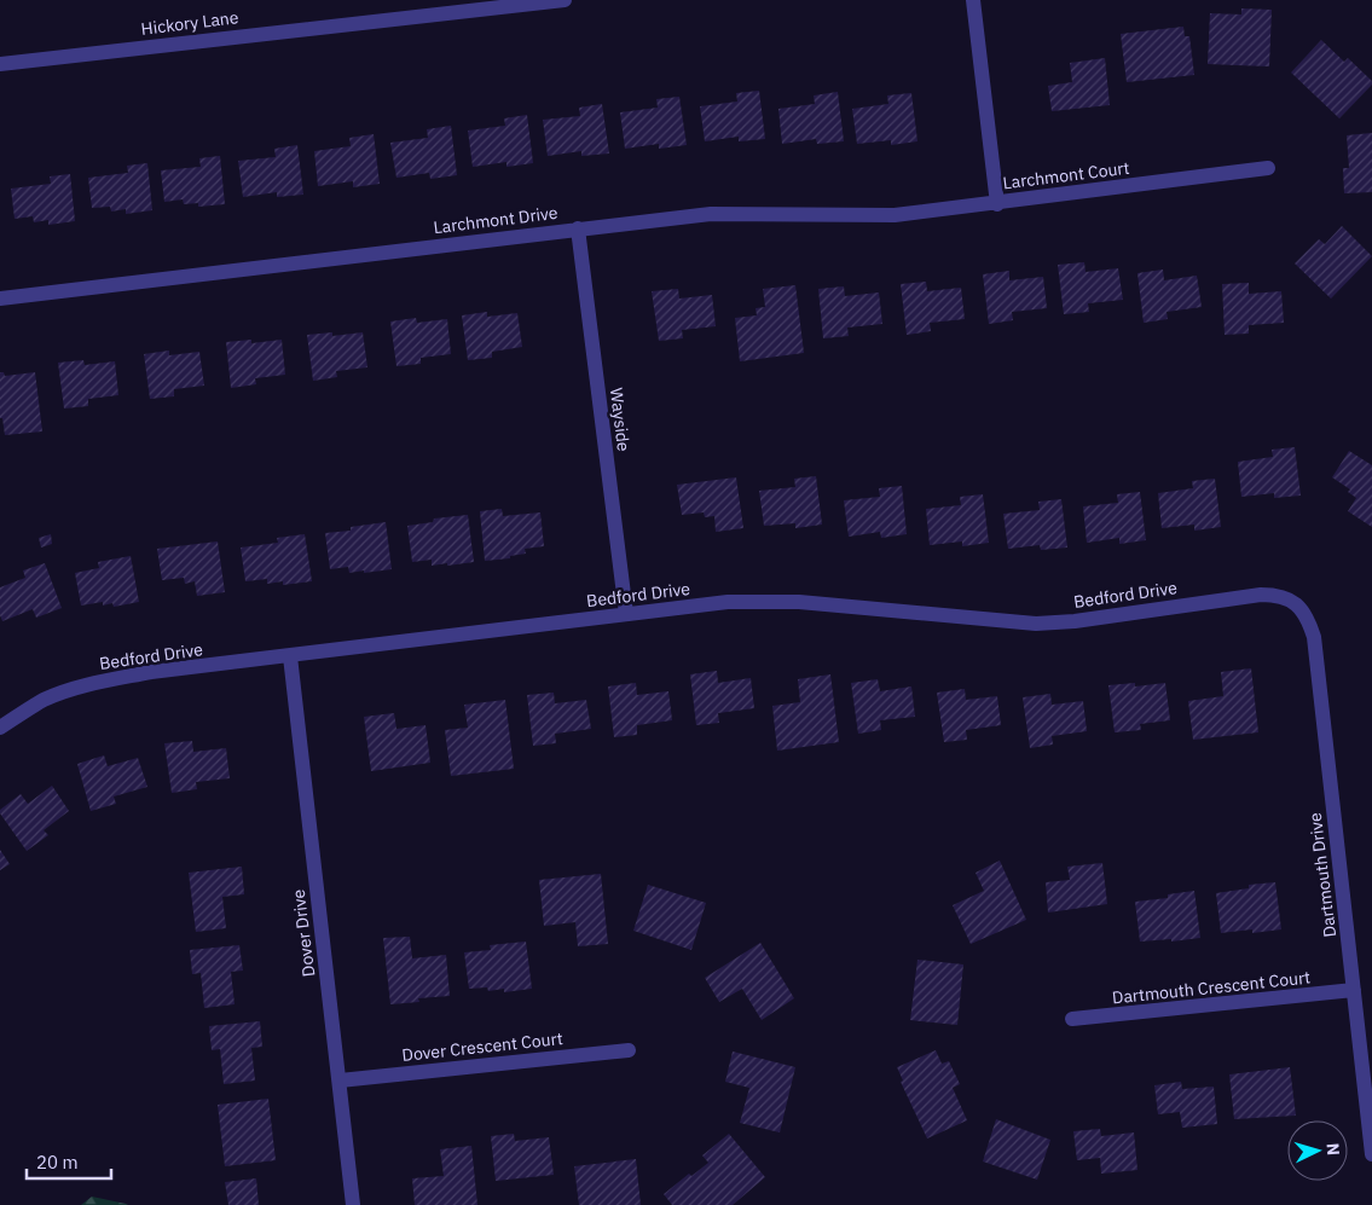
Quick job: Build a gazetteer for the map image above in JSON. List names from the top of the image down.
{
  "streets": {
    "street": [
      "Hickory Lane",
      "Larchmont Court",
      "Larchmont Drive",
      "Wayside",
      "Bedford Drive",
      "Dartmouth Drive",
      "Dover Drive",
      "Dartmouth Crescent Court",
      "Dover Crescent Court"
    ]
  },
  "crossings": [
    ["Larchmont Court", "Larchmont Drive"],
    ["Larchmont Drive", "Wayside"],
    ["Wayside", "Bedford Drive"],
    ["Bedford Drive", "Dartmouth Drive"],
    ["Bedford Drive", "Dover Drive"],
    ["Dartmouth Drive", "Dartmouth Crescent Court"],
    ["Dover Drive", "Dover Crescent Court"]
  ],
  "scale_bar": "20 m",
  "north": "right"
}
